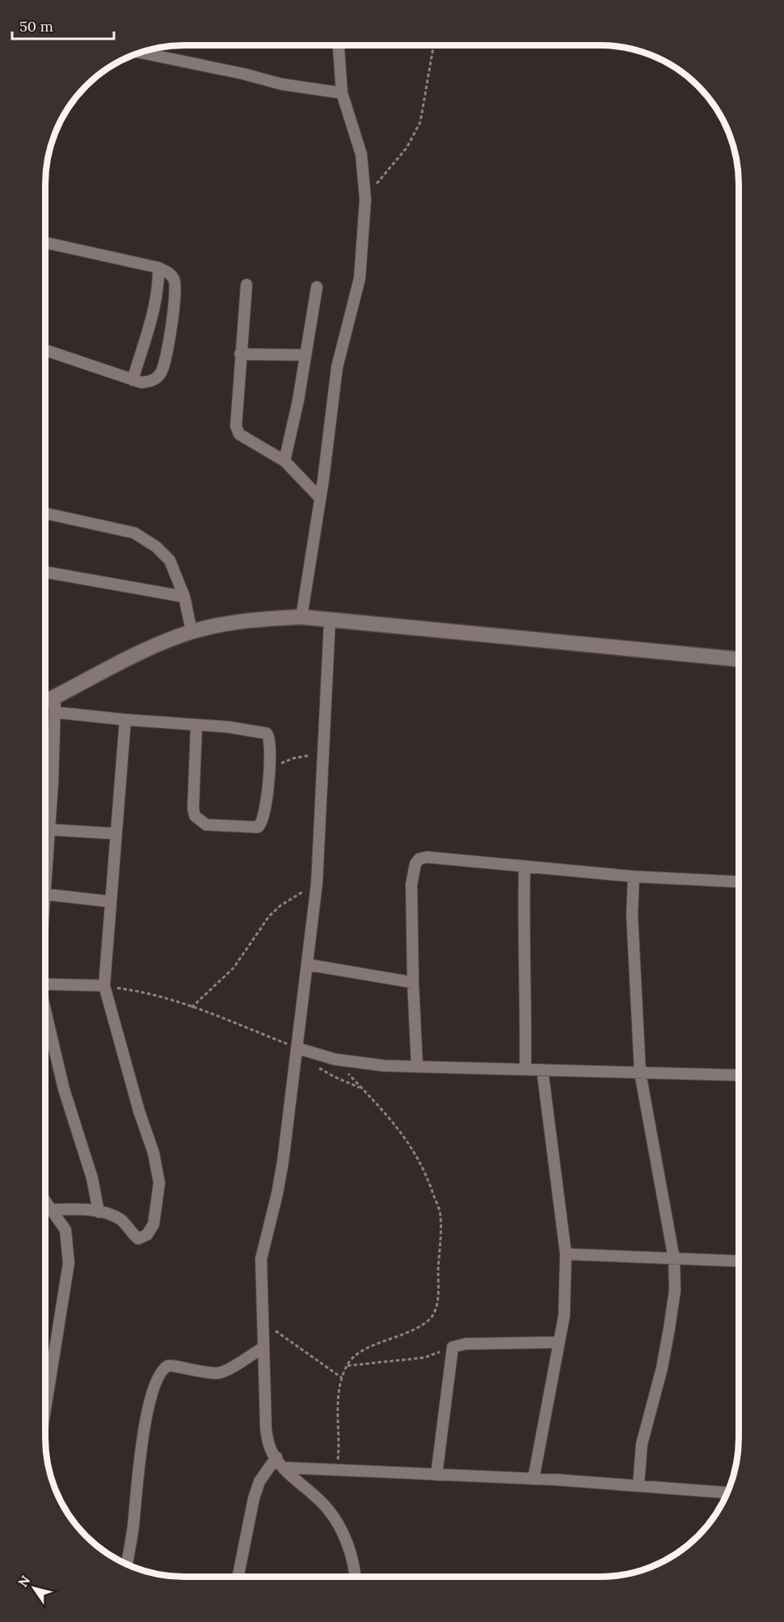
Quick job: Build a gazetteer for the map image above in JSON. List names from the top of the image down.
{
  "scale_bar": "50 m",
  "north": "top left"
}
